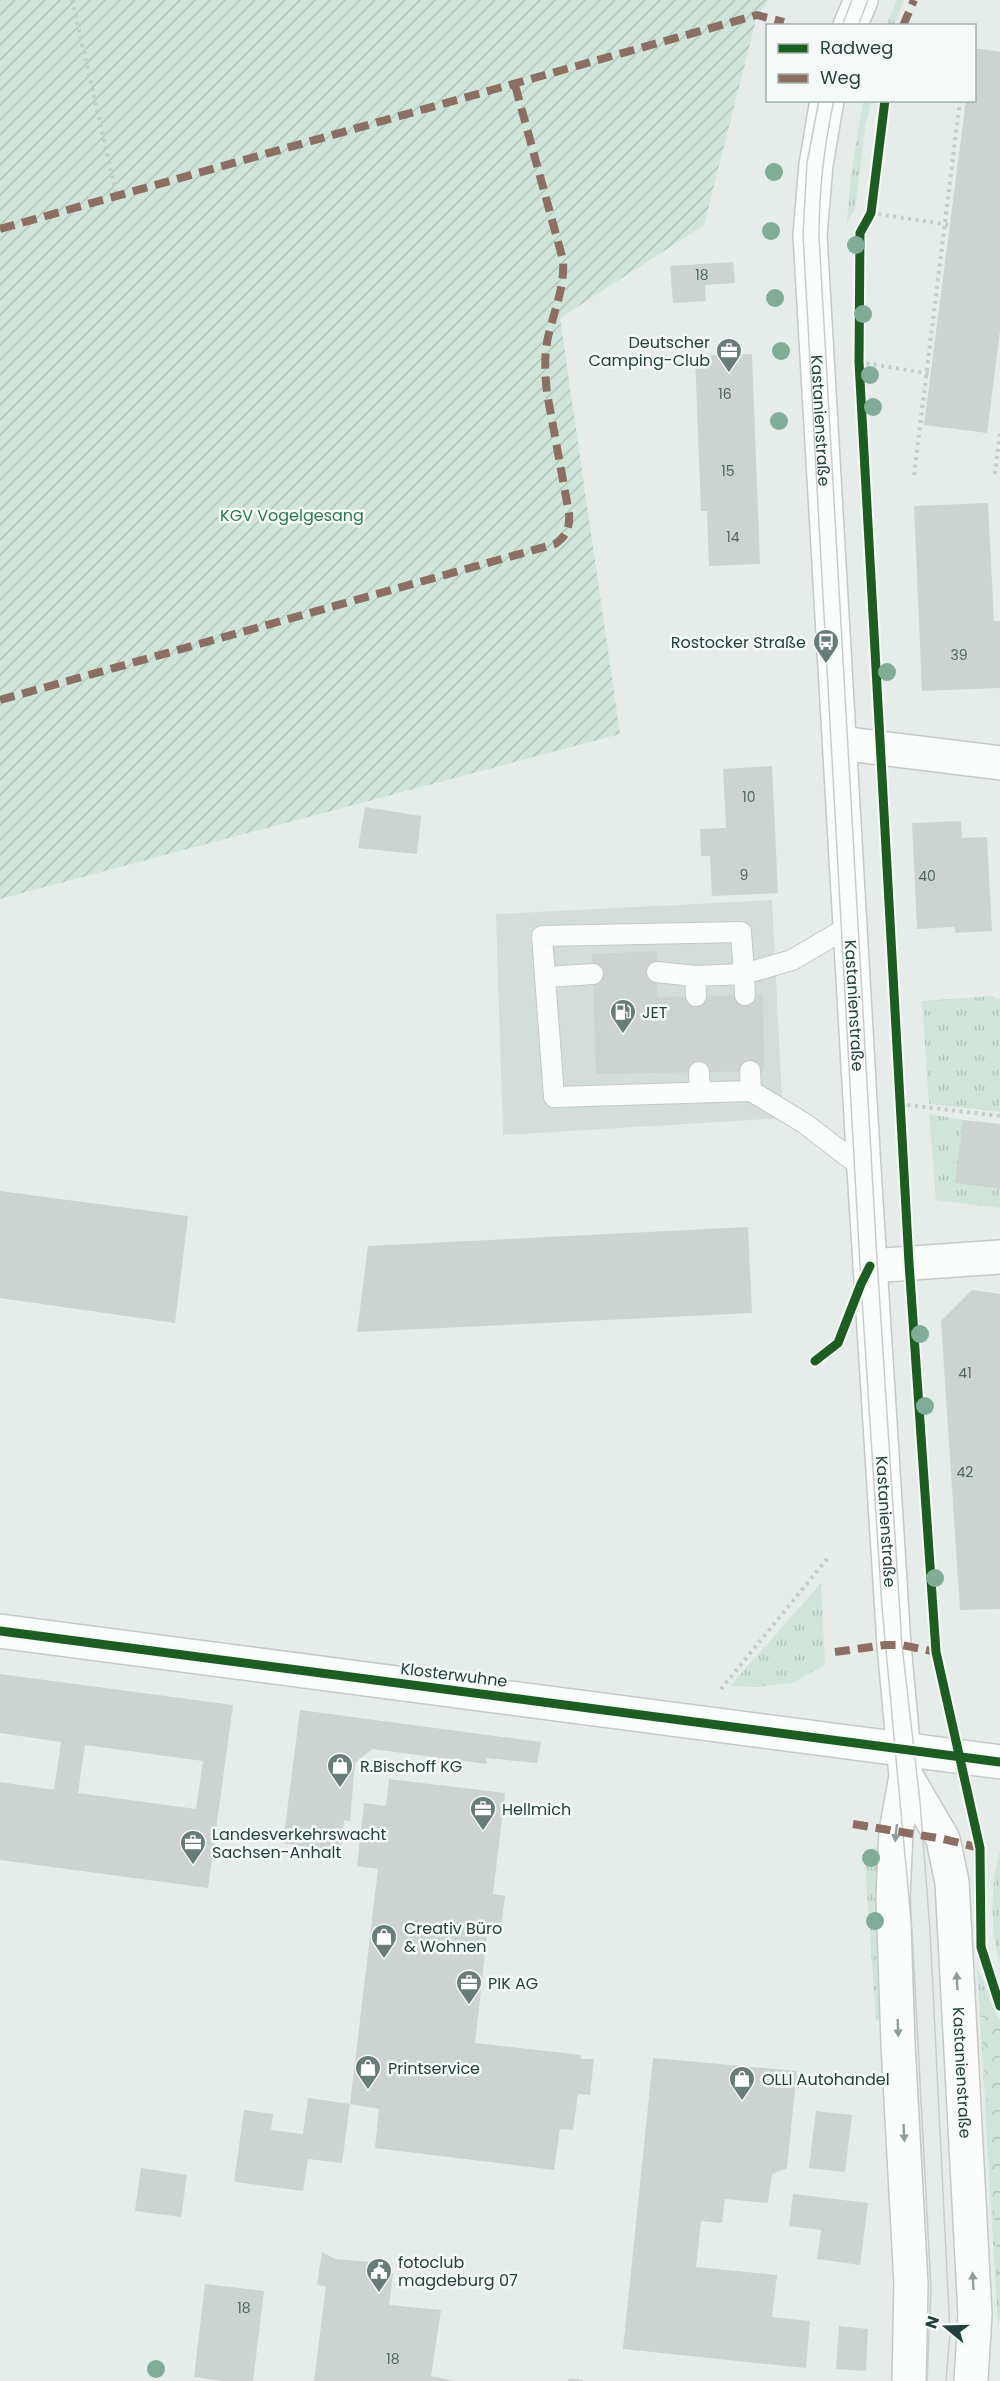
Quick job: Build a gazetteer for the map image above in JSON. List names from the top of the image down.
{
  "streets": {
    "main road": ["Kastanienstraße", "Klosterwuhne"]
  },
  "crossings": [
    ["Kastanienstraße", "Klosterwuhne"]
  ],
  "parks": ["KGV Vogelgesang"],
  "places": {
    "office": [
      "Deutscher Camping-Club",
      "Hellmich",
      "Landesverkehrswacht Sachsen-Anhalt",
      "PIK AG"
    ],
    "bus stop": ["Rostocker Straße"],
    "fuel station": ["JET"],
    "shop": [
      "R.Bischoff KG",
      "Creativ Büro & Wohnen",
      "Printservice",
      "OLLI Autohandel"
    ],
    "public building": ["fotoclub magdeburg 07"]
  },
  "house_numbers": [
    "18",
    "16",
    "15",
    "14",
    "39",
    "10",
    "9",
    "40",
    "41",
    "42",
    "18",
    "18"
  ],
  "legend": ["Radweg", "Weg"],
  "north": "left"
}
